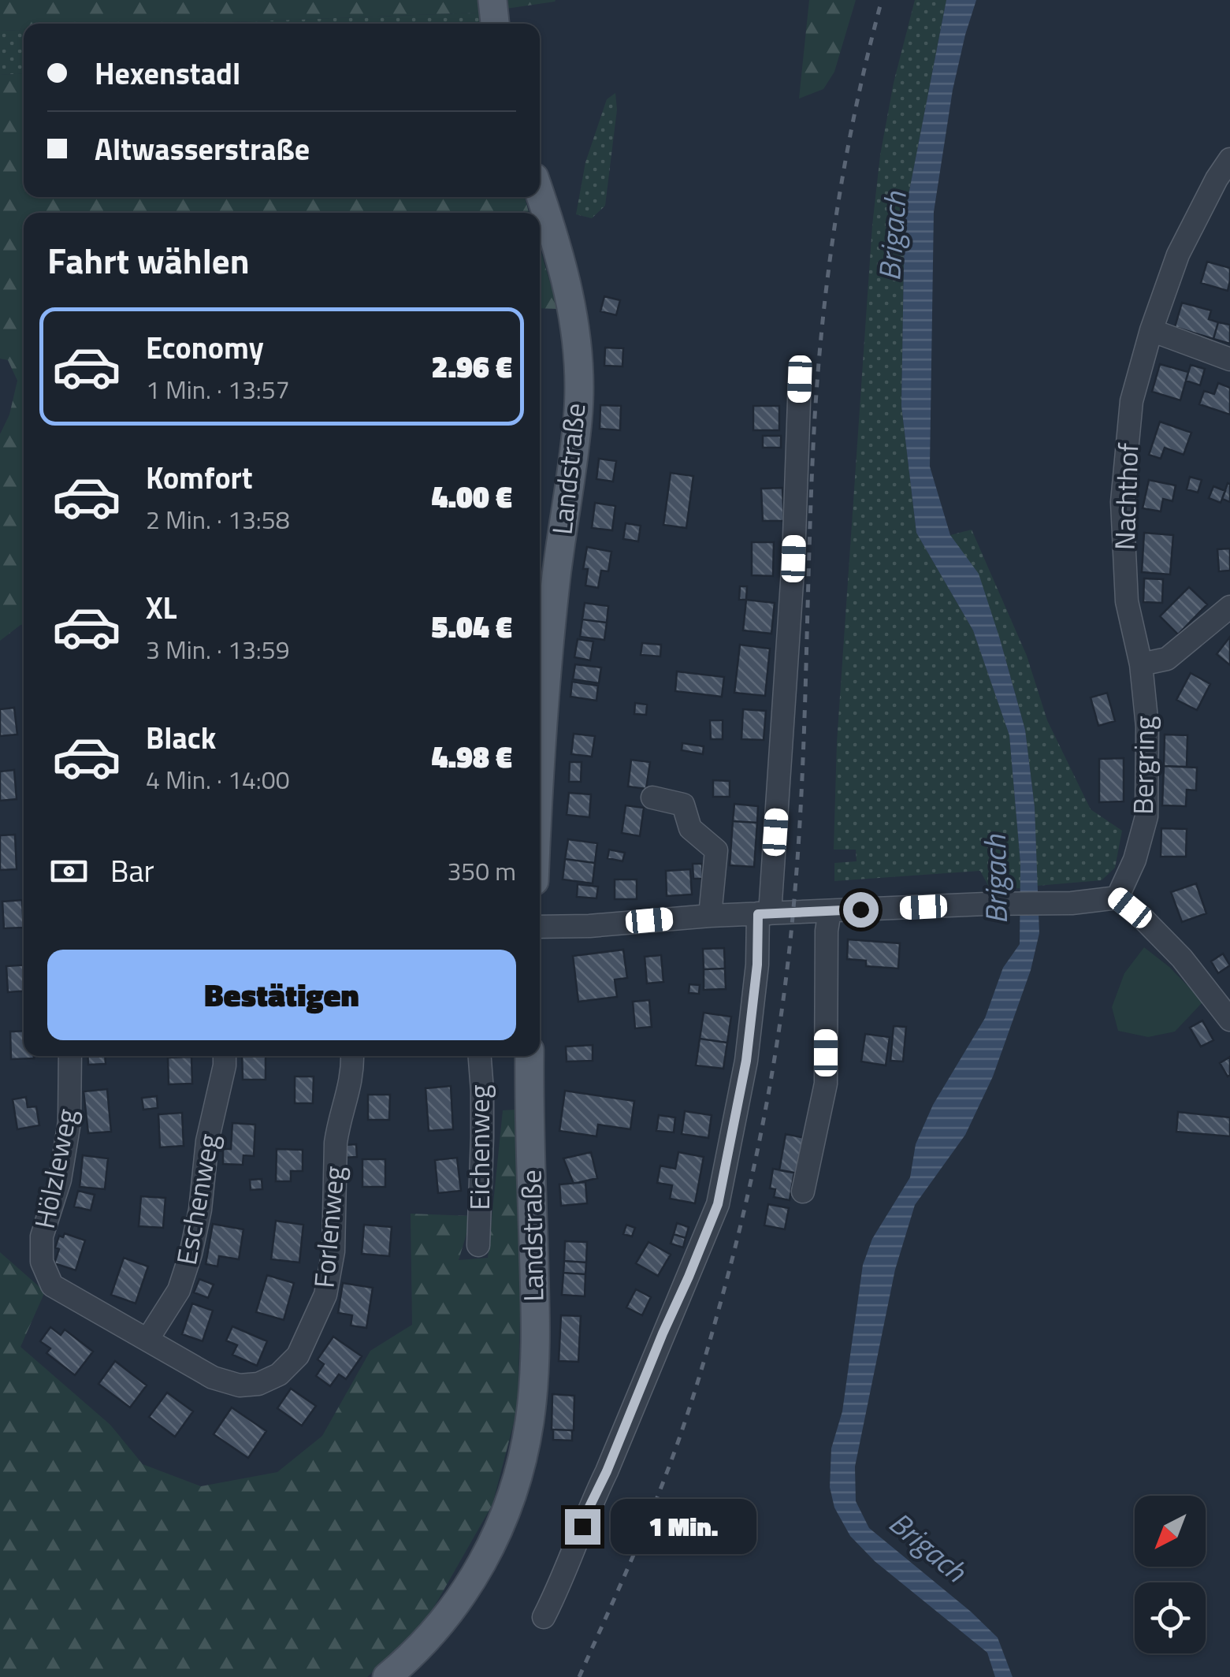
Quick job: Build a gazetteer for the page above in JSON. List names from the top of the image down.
{
  "streets": {
    "main road": ["Landstraße"],
    "street": [
      "Nachthof",
      "Bergring",
      "Eichenweg",
      "Hölzleweg",
      "Eschenweg",
      "Forlenweg"
    ]
  },
  "crossings": [
    ["Nachthof", "Bergring"],
    ["Hölzleweg", "Forlenweg"],
    ["Eschenweg", "Forlenweg"]
  ],
  "water": ["Brigach"],
  "north": "bottom left",
  "page": {
    "banner": ["Hexenstadl", "Altwasserstraße"],
    "heading": "Fahrt wählen",
    "list": [
      {
        "name": "Economy",
        "note": "1 Min. · 13:57",
        "value": "2.96 €"
      },
      {
        "name": "Komfort",
        "note": "2 Min. · 13:58",
        "value": "4.00 €"
      },
      {
        "name": "XL",
        "note": "3 Min. · 13:59",
        "value": "5.04 €"
      },
      {
        "name": "Black",
        "note": "4 Min. · 14:00",
        "value": "4.98 €"
      }
    ],
    "pay": ["Bar", "350 m"],
    "buttons": "Bestätigen",
    "bubble": "1 Min."
  }
}
